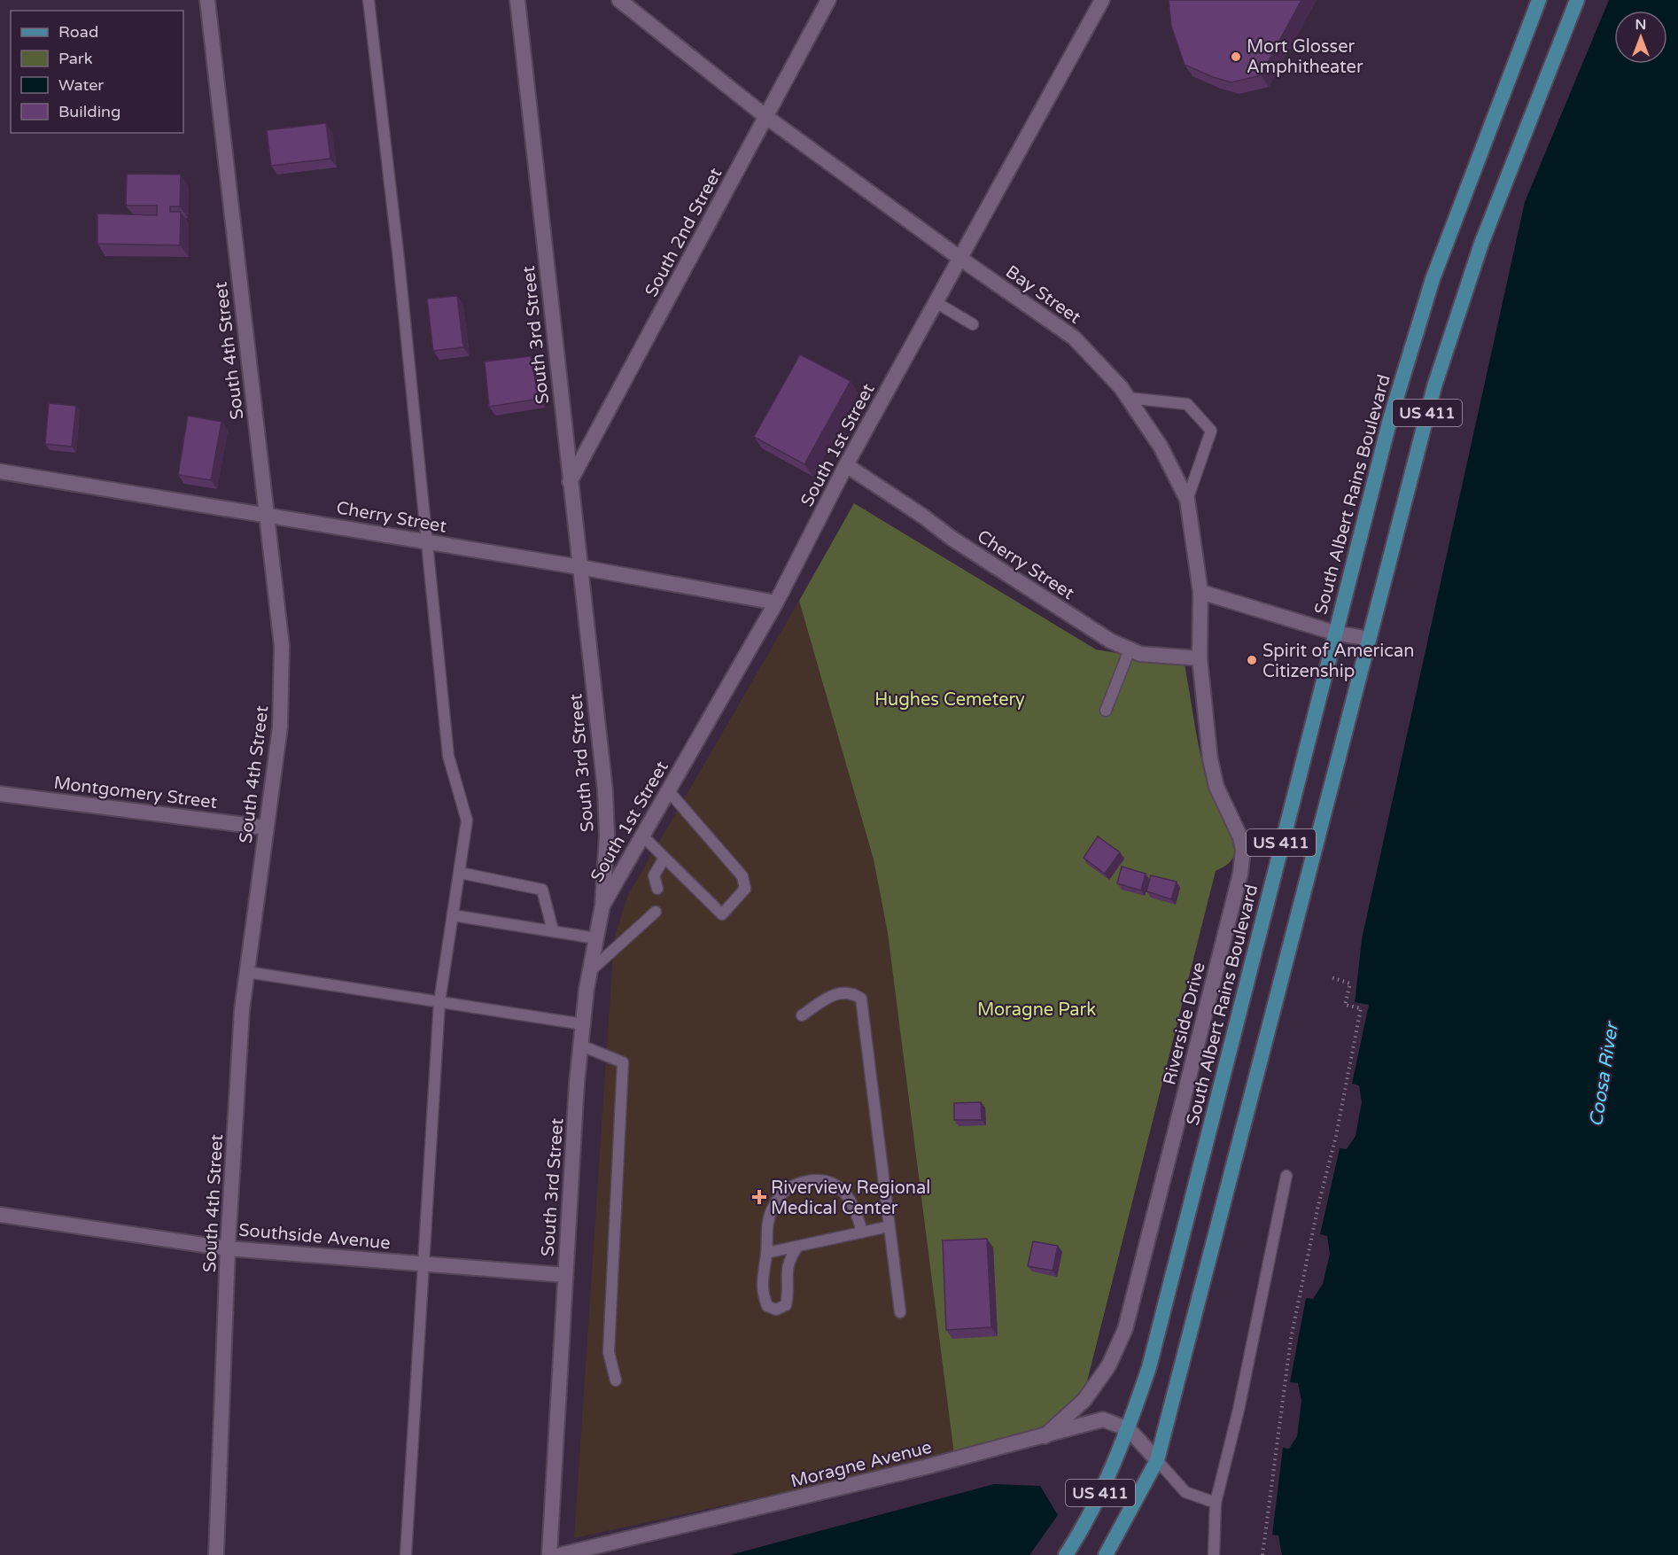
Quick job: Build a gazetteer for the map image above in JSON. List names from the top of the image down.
{
  "streets": {
    "main road": ["US 411", "South Albert Rains Boulevard"],
    "street": [
      "South 2nd Street",
      "Bay Street",
      "South 3rd Street",
      "South 4th Street",
      "South 1st Street",
      "Cherry Street",
      "Montgomery Street",
      "Riverside Drive",
      "Southside Avenue",
      "Moragne Avenue"
    ]
  },
  "crossings": [
    ["South 2nd Street", "Bay Street"],
    ["South 2nd Street", "South 3rd Street"],
    ["Bay Street", "South 1st Street"],
    ["Bay Street", "Riverside Drive"],
    ["South 3rd Street", "South 1st Street"],
    ["South 3rd Street", "Cherry Street"],
    ["South 3rd Street", "Southside Avenue"],
    ["South 4th Street", "Cherry Street"],
    ["South 4th Street", "Montgomery Street"],
    ["South 4th Street", "Southside Avenue"],
    ["US 411", "Moragne Avenue"],
    ["South 1st Street", "Cherry Street"],
    ["South Albert Rains Boulevard", "Moragne Avenue"],
    ["Cherry Street", "Riverside Drive"],
    ["Riverside Drive", "Moragne Avenue"]
  ],
  "water": ["Coosa River"],
  "parks": ["Hughes Cemetery", "Moragne Park"],
  "places": {
    "other": ["Mort Glosser Amphitheater", "Spirit of American Citizenship"],
    "health": ["Riverview Regional Medical Center"]
  },
  "legend": [
    "Road",
    "Park",
    "Water",
    "Building"
  ],
  "north": "top"
}
